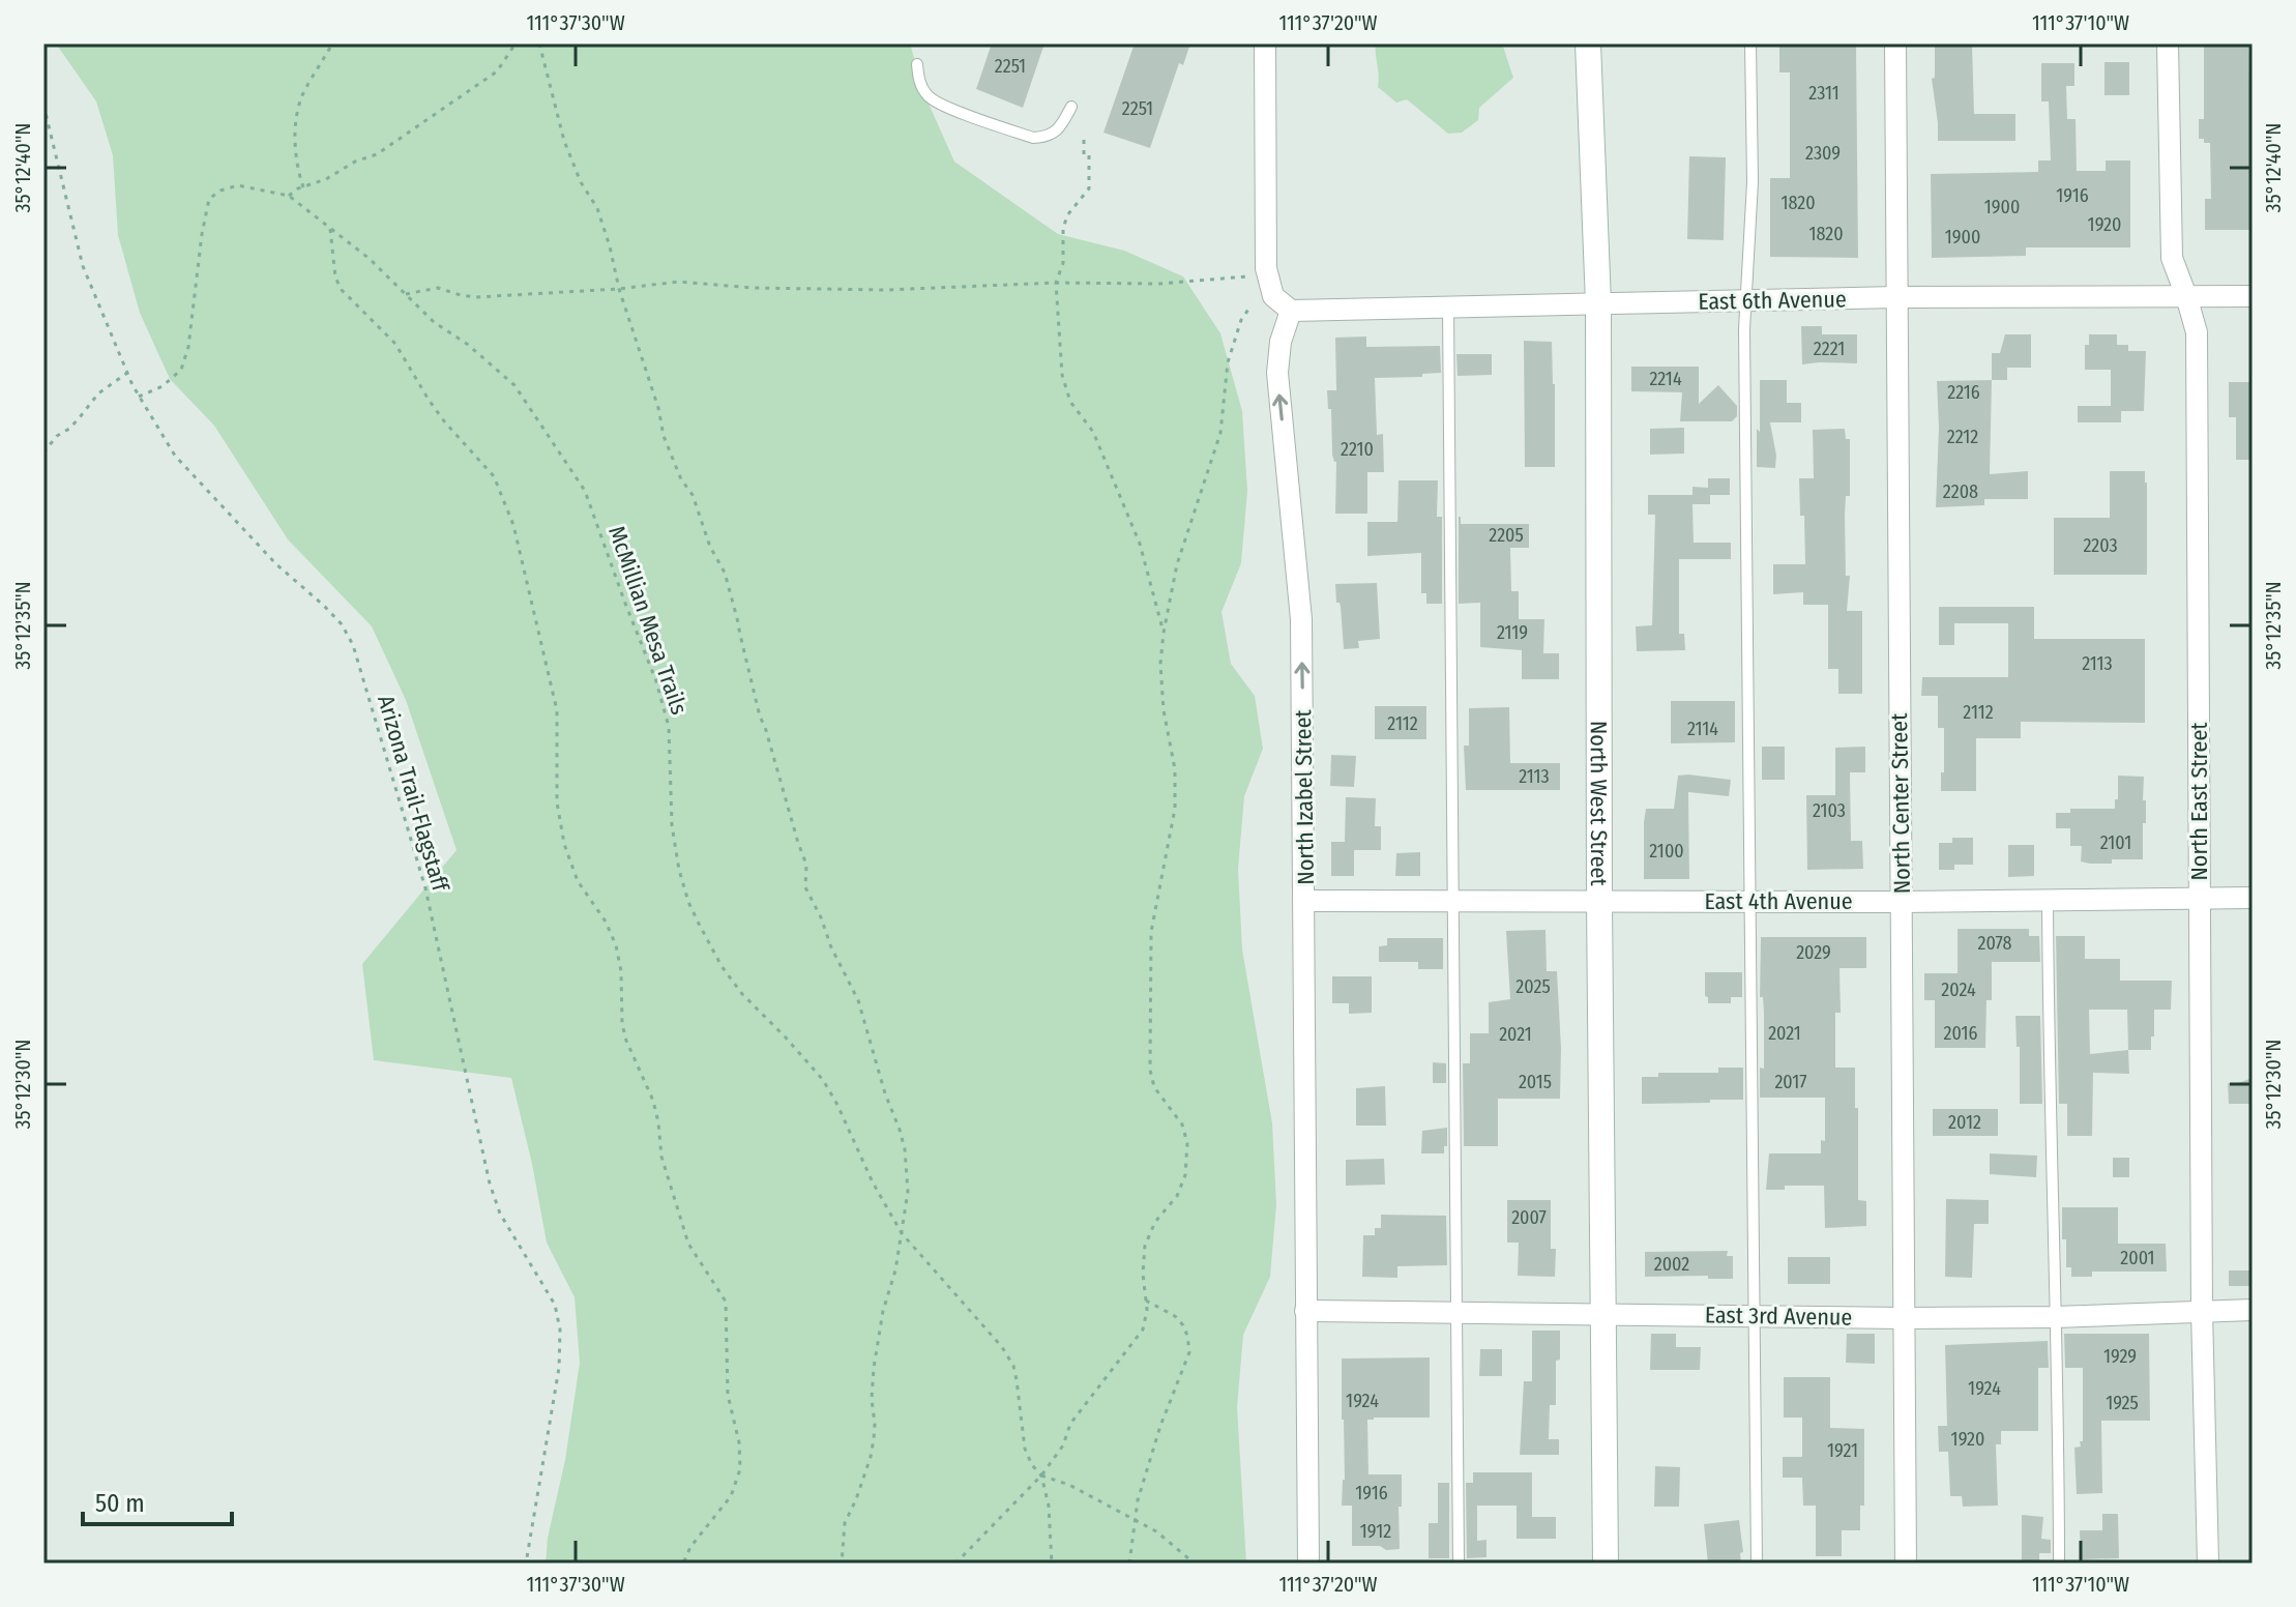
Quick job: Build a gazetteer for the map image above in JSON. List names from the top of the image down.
{
  "streets": {
    "street": [
      "East 6th Avenue",
      "North Izabel Street",
      "North East Street",
      "North West Street",
      "North Center Street",
      "East 4th Avenue",
      "East 3rd Avenue"
    ],
    "path": ["McMillian Mesa Trails", "Arizona Trail-Flagstaff"]
  },
  "crossings": [
    ["East 6th Avenue", "North Izabel Street"],
    ["East 6th Avenue", "North East Street"],
    ["East 6th Avenue", "North West Street"],
    ["East 6th Avenue", "North Center Street"],
    ["McMillian Mesa Trails", "Arizona Trail-Flagstaff"],
    ["North Izabel Street", "East 4th Avenue"],
    ["North Izabel Street", "East 3rd Avenue"],
    ["North East Street", "East 4th Avenue"],
    ["North East Street", "East 3rd Avenue"],
    ["North West Street", "East 4th Avenue"],
    ["North West Street", "East 3rd Avenue"],
    ["North Center Street", "East 4th Avenue"],
    ["North Center Street", "East 3rd Avenue"]
  ],
  "one_way": ["North Izabel Street"],
  "house_numbers": [
    "2251",
    "2311",
    "2251",
    "2309",
    "1916",
    "1820",
    "1900",
    "1920",
    "1820",
    "1900",
    "2221",
    "2214",
    "2216",
    "2212",
    "2210",
    "2208",
    "2205",
    "2203",
    "2119",
    "2113",
    "2112",
    "2112",
    "2114",
    "2113",
    "2103",
    "2101",
    "2100",
    "2078",
    "2029",
    "2025",
    "2024",
    "2021",
    "2016",
    "2021",
    "2015",
    "2017",
    "2012",
    "2007",
    "2001",
    "2002",
    "1929",
    "1924",
    "1924",
    "1925",
    "1920",
    "1921",
    "1916",
    "1912"
  ],
  "scale_bar": "50 m",
  "coordinates": [
    "111°37'30\"W",
    "111°37'20\"W",
    "111°37'10\"W",
    "35°12'40\"N",
    "35°12'35\"N",
    "35°12'30\"N"
  ]
}
